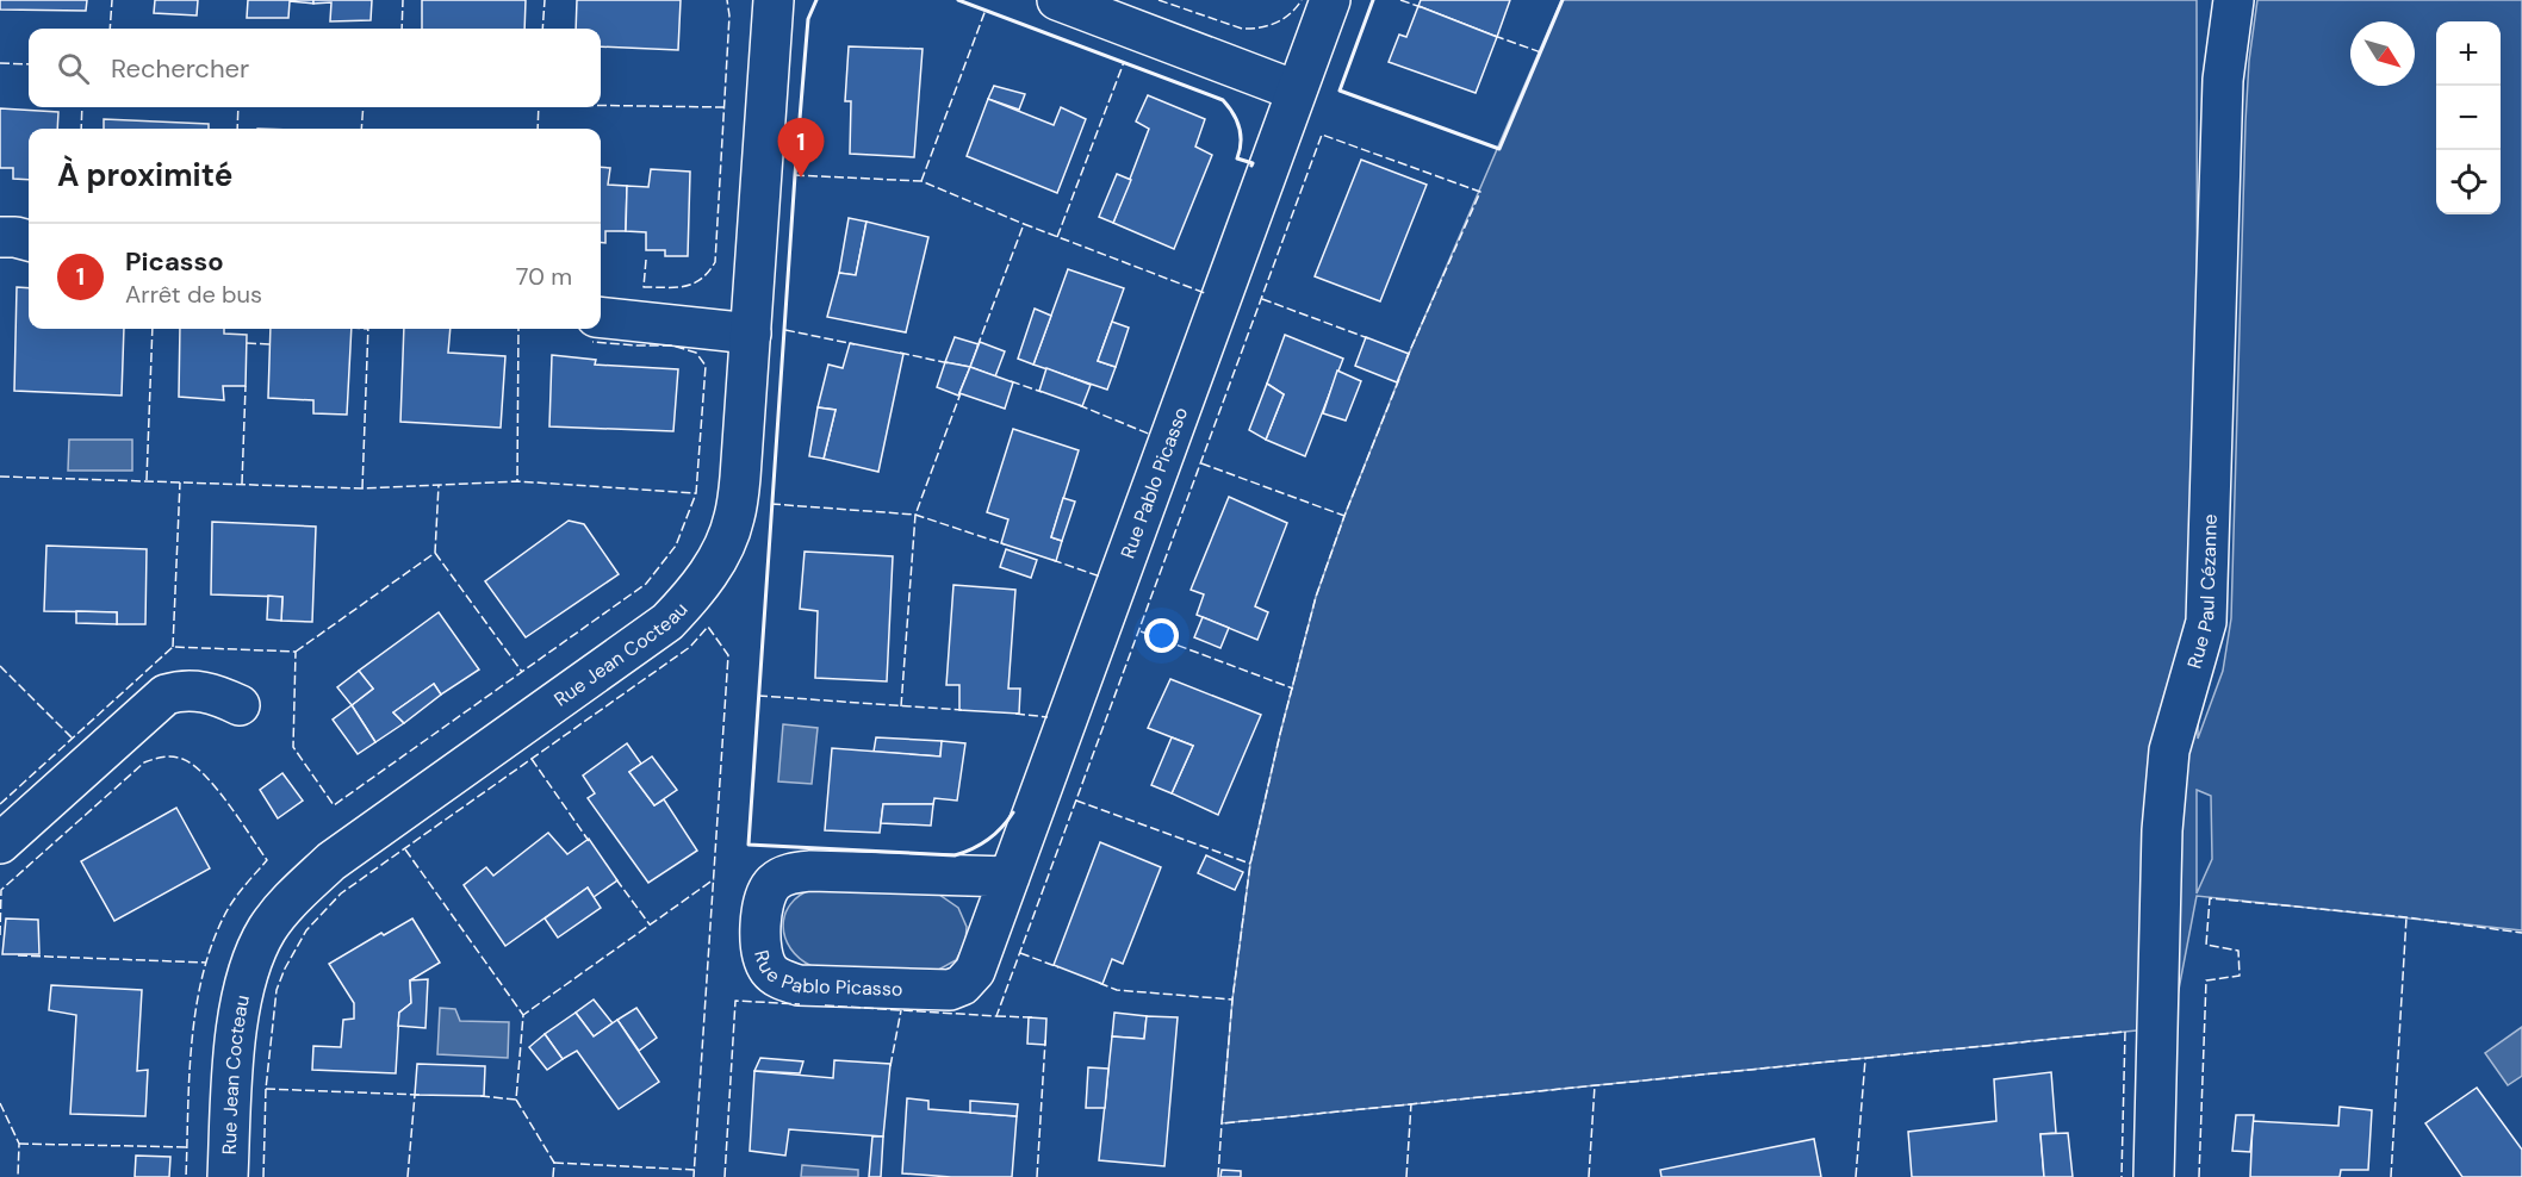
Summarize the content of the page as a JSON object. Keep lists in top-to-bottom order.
{
  "streets": {
    "street": ["Rue Pablo Picasso", "Rue Paul Cézanne", "Rue Jean Cocteau"]
  },
  "north": "bottom right",
  "page": {
    "map_buttons": ["+", "−"],
    "search": "Rechercher",
    "pins": "1",
    "heading": "À proximité",
    "list": [
      {
        "mark": "1",
        "name": "Picasso",
        "note": "Arrêt de bus",
        "value": "70 m"
      }
    ]
  }
}
